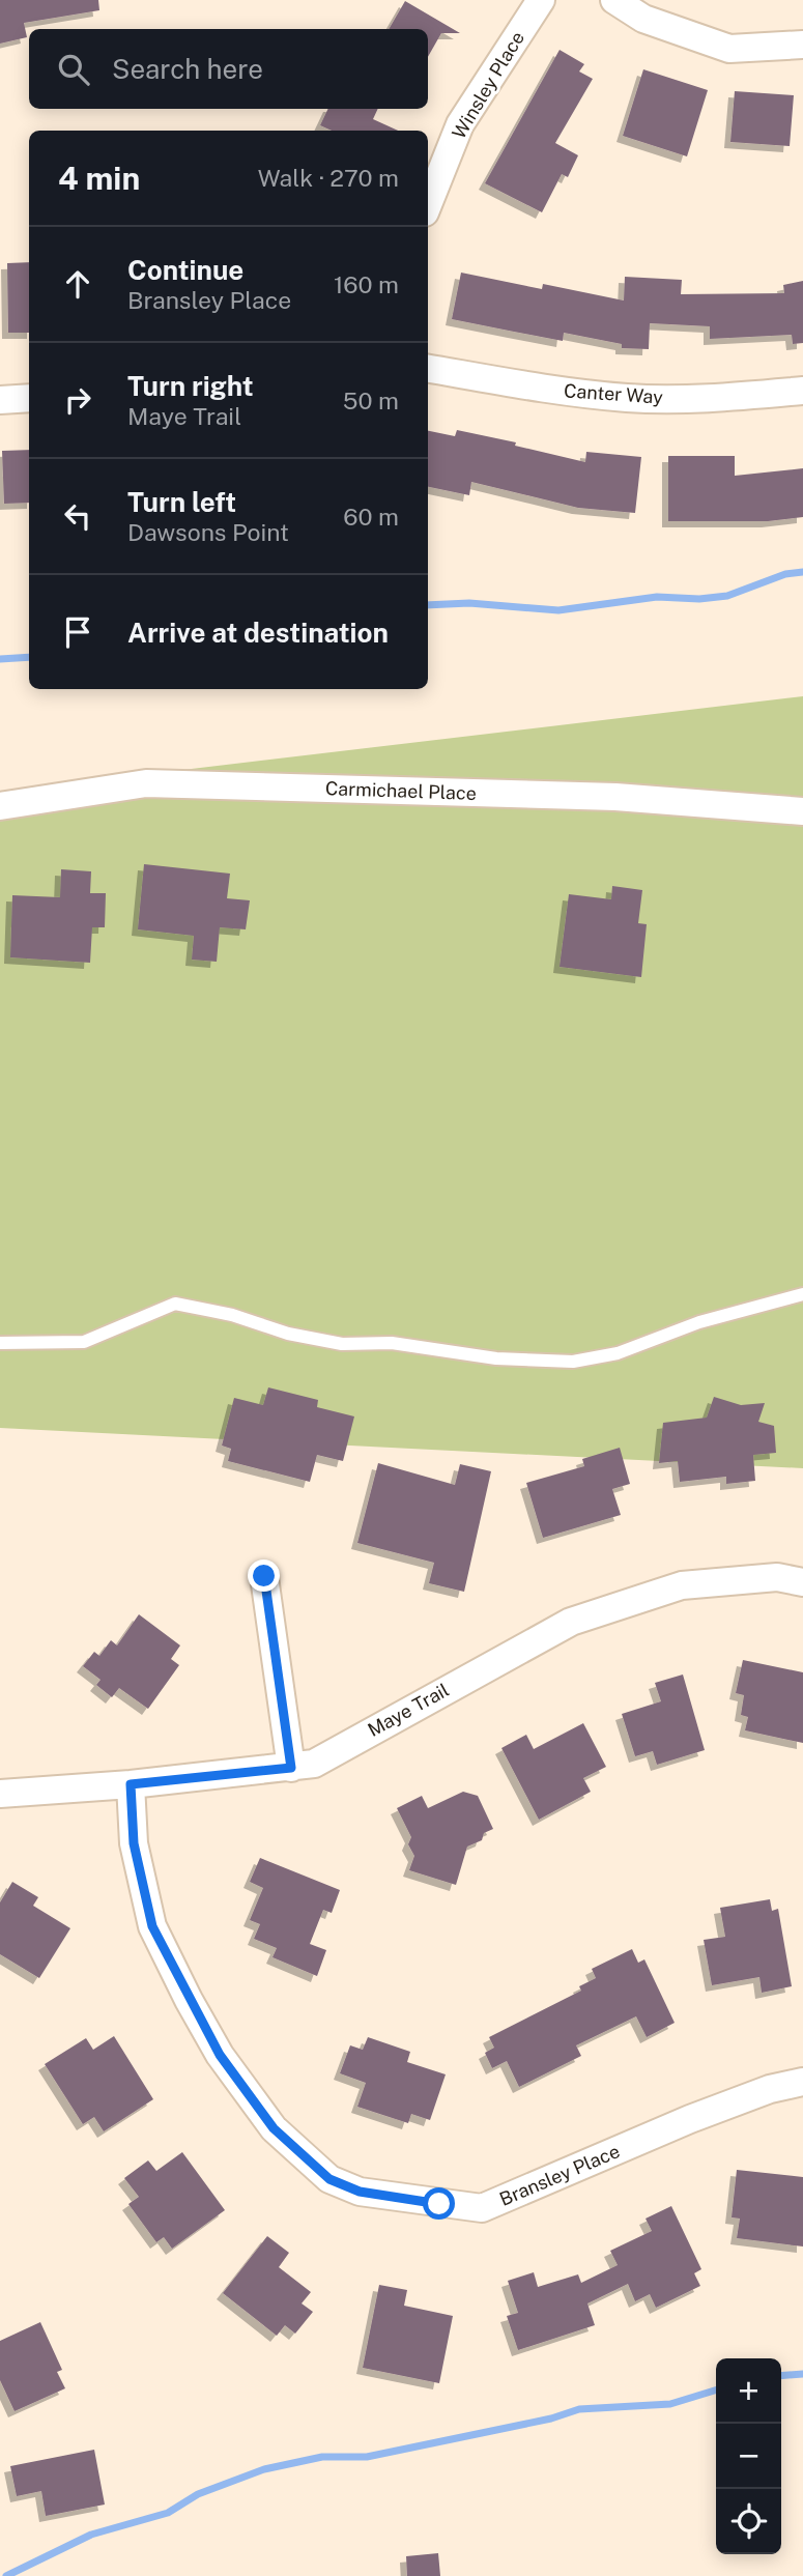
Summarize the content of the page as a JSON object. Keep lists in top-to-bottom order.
{
  "streets": {
    "street": [
      "Winsley Place",
      "Canter Way",
      "Carmichael Place",
      "Maye Trail",
      "Bransley Place"
    ]
  },
  "crossings": [
    ["Maye Trail", "Bransley Place"]
  ],
  "page": {
    "search": "Search here",
    "heading": ["4 min", "Walk · 270 m"],
    "list": [
      ["Continue", "Bransley Place", "160 m"],
      ["Turn right", "Maye Trail", "50 m"],
      ["Turn left", "Dawsons Point", "60 m"],
      "Arrive at destination"
    ],
    "map_buttons": ["+", "−"]
  }
}
